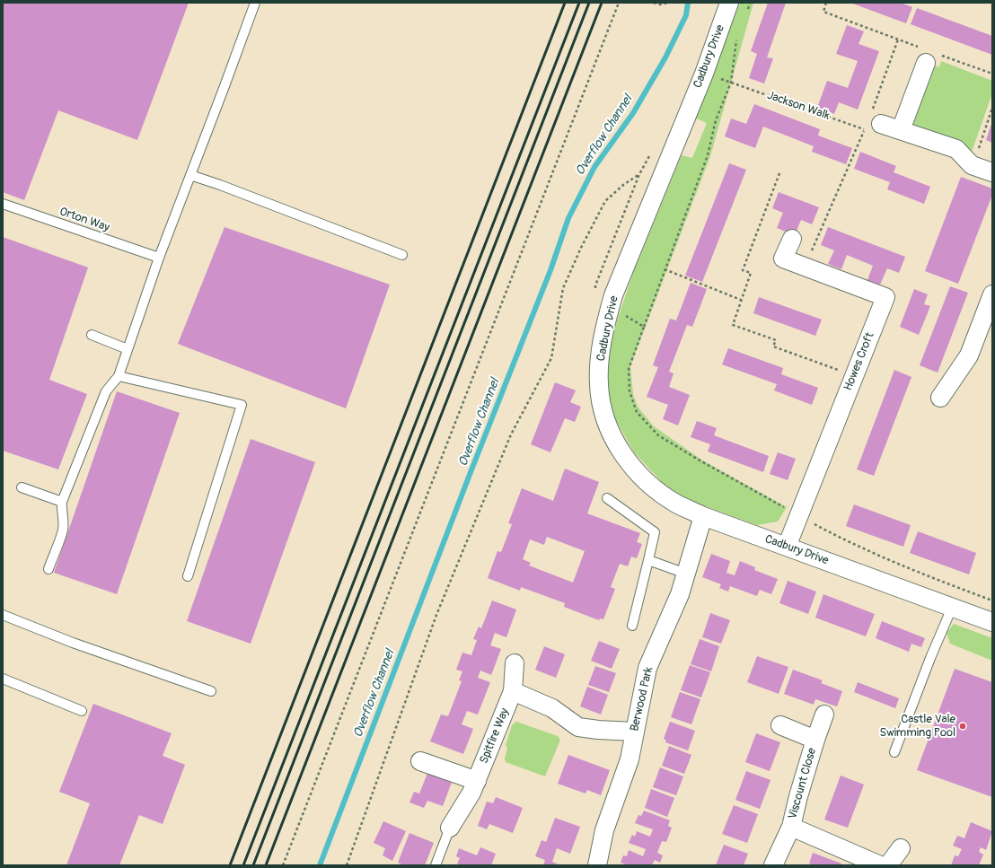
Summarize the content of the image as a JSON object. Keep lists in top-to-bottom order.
{
  "streets": {
    "street": [
      "Cadbury Drive",
      "Howes Croft",
      "Berwood Park",
      "Spitfire Way",
      "Viscount Close"
    ],
    "lane": ["Orton Way"],
    "path": ["Jackson Walk"]
  },
  "crossings": [
    ["Cadbury Drive", "Jackson Walk"],
    ["Cadbury Drive", "Howes Croft"],
    ["Cadbury Drive", "Berwood Park"]
  ],
  "water": ["Overflow Channel"],
  "places": ["Castle Vale Swimming Pool"]
}
